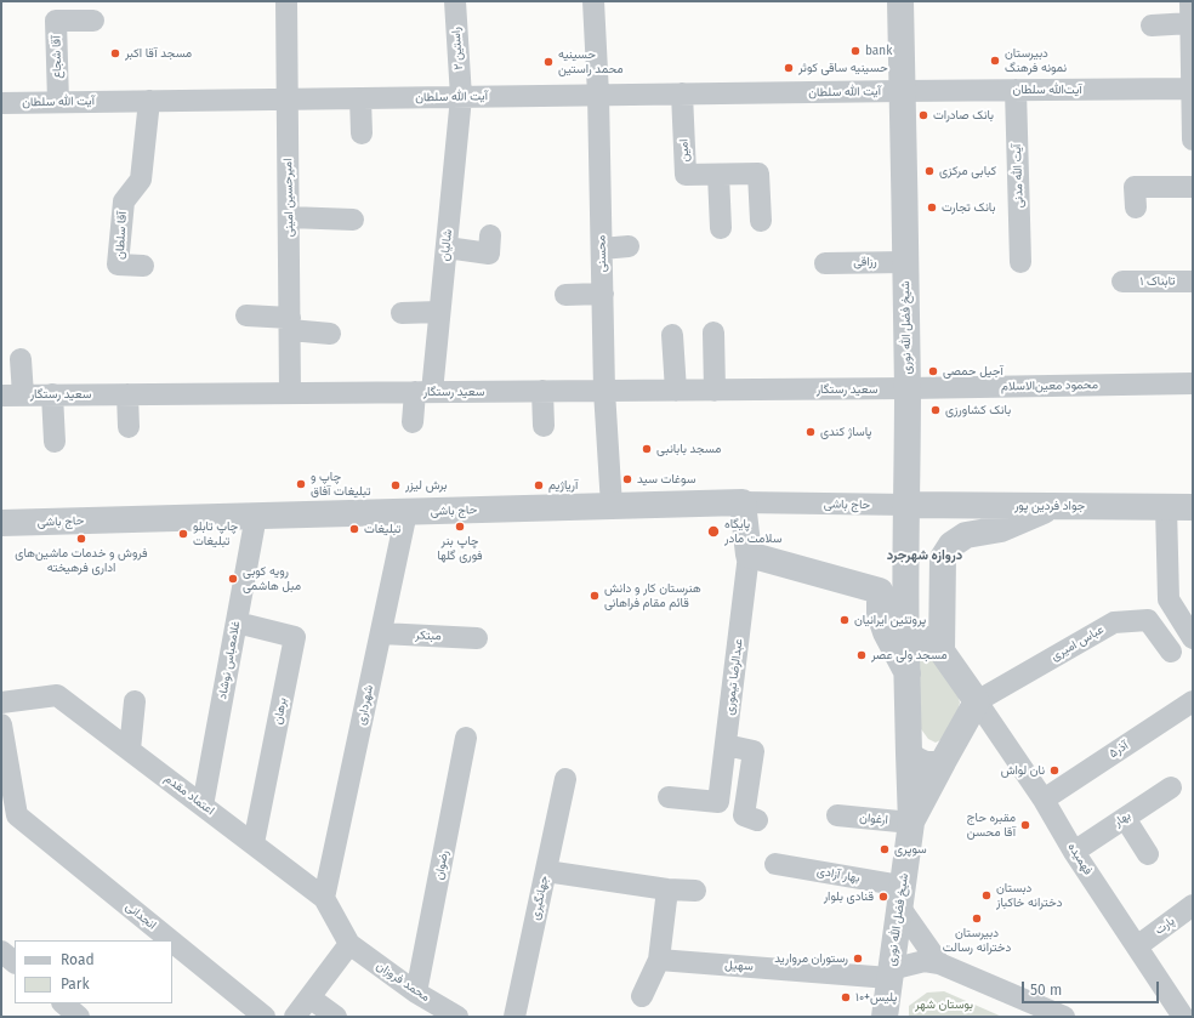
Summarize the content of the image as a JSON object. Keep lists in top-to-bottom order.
{
  "streets": {
    "street": [
      "راستین ۲",
      "آقا شجاع",
      "آیت‌الله سلطان",
      "آیت الله سلطان",
      "امین",
      "آیت الله مدنی",
      "امیرحسین امینی",
      "آقا سلطان",
      "شالیان",
      "محسنی",
      "رزاقی",
      "تابناک ۱",
      "شیخ فضل الله نوری",
      "محمود معین‌الاسلام",
      "سعید رستگار",
      "حاج باشی",
      "جواد فردین پور",
      "مبتکر",
      "عباس امیری",
      "غلامعباس نوشاد",
      "عبدالرضا تیموری",
      "شهرداری",
      "برهان",
      "آذر۵",
      "اعتماد مقدم",
      "ارغوان",
      "بهار",
      "فهمیده",
      "رضوان",
      "بهار آزادی",
      "جهانگیری",
      "انجدانی",
      "پارت",
      "سهیل",
      "محمد فروزان"
    ]
  },
  "crossings": [
    ["راستین ۲", "آیت الله سلطان"],
    ["راستین ۲", "شالیان"],
    ["آقا شجاع", "آیت الله سلطان"],
    ["آیت‌الله سلطان", "آیت الله سلطان"],
    ["آیت‌الله سلطان", "آیت الله مدنی"],
    ["آیت‌الله سلطان", "شیخ فضل الله نوری"],
    ["آیت الله سلطان", "امین"],
    ["آیت الله سلطان", "امیرحسین امینی"],
    ["آیت الله سلطان", "آقا سلطان"],
    ["آیت الله سلطان", "شالیان"],
    ["آیت الله سلطان", "محسنی"],
    ["آیت الله سلطان", "شیخ فضل الله نوری"],
    ["امیرحسین امینی", "سعید رستگار"],
    ["شالیان", "سعید رستگار"],
    ["محسنی", "سعید رستگار"],
    ["محسنی", "حاج باشی"],
    ["رزاقی", "شیخ فضل الله نوری"],
    ["شیخ فضل الله نوری", "محمود معین‌الاسلام"],
    ["شیخ فضل الله نوری", "سعید رستگار"],
    ["شیخ فضل الله نوری", "حاج باشی"],
    ["شیخ فضل الله نوری", "جواد فردین پور"],
    ["شیخ فضل الله نوری", "عباس امیری"],
    ["شیخ فضل الله نوری", "ارغوان"],
    ["شیخ فضل الله نوری", "فهمیده"],
    ["شیخ فضل الله نوری", "بهار آزادی"],
    ["شیخ فضل الله نوری", "سهیل"],
    ["محمود معین‌الاسلام", "سعید رستگار"],
    ["حاج باشی", "جواد فردین پور"],
    ["حاج باشی", "غلامعباس نوشاد"],
    ["حاج باشی", "عبدالرضا تیموری"],
    ["حاج باشی", "شهرداری"],
    ["مبتکر", "شهرداری"],
    ["عباس امیری", "فهمیده"],
    ["غلامعباس نوشاد", "برهان"],
    ["غلامعباس نوشاد", "اعتماد مقدم"],
    ["شهرداری", "اعتماد مقدم"],
    ["برهان", "اعتماد مقدم"],
    ["آذر۵", "فهمیده"],
    ["اعتماد مقدم", "محمد فروزان"],
    ["بهار", "فهمیده"],
    ["فهمیده", "پارت"],
    ["رضوان", "محمد فروزان"]
  ],
  "districts": ["دروازه شهرجرد"],
  "parks": ["بوستان شهر"],
  "places": [
    "bank",
    "مسجد آقا اکبر",
    "دبیرستان نمونه فرهنگ",
    "حسینیه محمد راستین",
    "حسینیه ساقی کوثر",
    "بانک صادرات",
    "کبابی مرکزی",
    "بانک تجارت",
    "آجیل حمصی",
    "بانک کشاورزی",
    "پاساژ کندی",
    "مسجد بابانبی",
    "سوغات سید",
    "چاپ و تبلیغات آفاق",
    "برش لیزر",
    "آریاژیم",
    "چاپ بنر فوری گلها",
    "تبلیغات",
    "پایگاه سلامت مادر",
    "چاپ تابلو تبلیغات",
    "فروش و خدمات ماشین‌های اداری فرهیخته",
    "رویه کوبی مبل هاشمی",
    "هنرستان کار و دانش قائم مقام فراهانی",
    "پروتئین ایرانیان",
    "مسجد ولی عصر",
    "نان لواش",
    "مقبره حاج آقا محسن",
    "سوپری",
    "دبستان دخترانه خاکباز",
    "قنادی بلوار",
    "دبیرستان دخترانه رسالت",
    "رستوران مروارید",
    "پلیس+۱۰"
  ],
  "legend": ["Road", "Park"],
  "scale_bar": "50 m"
}
